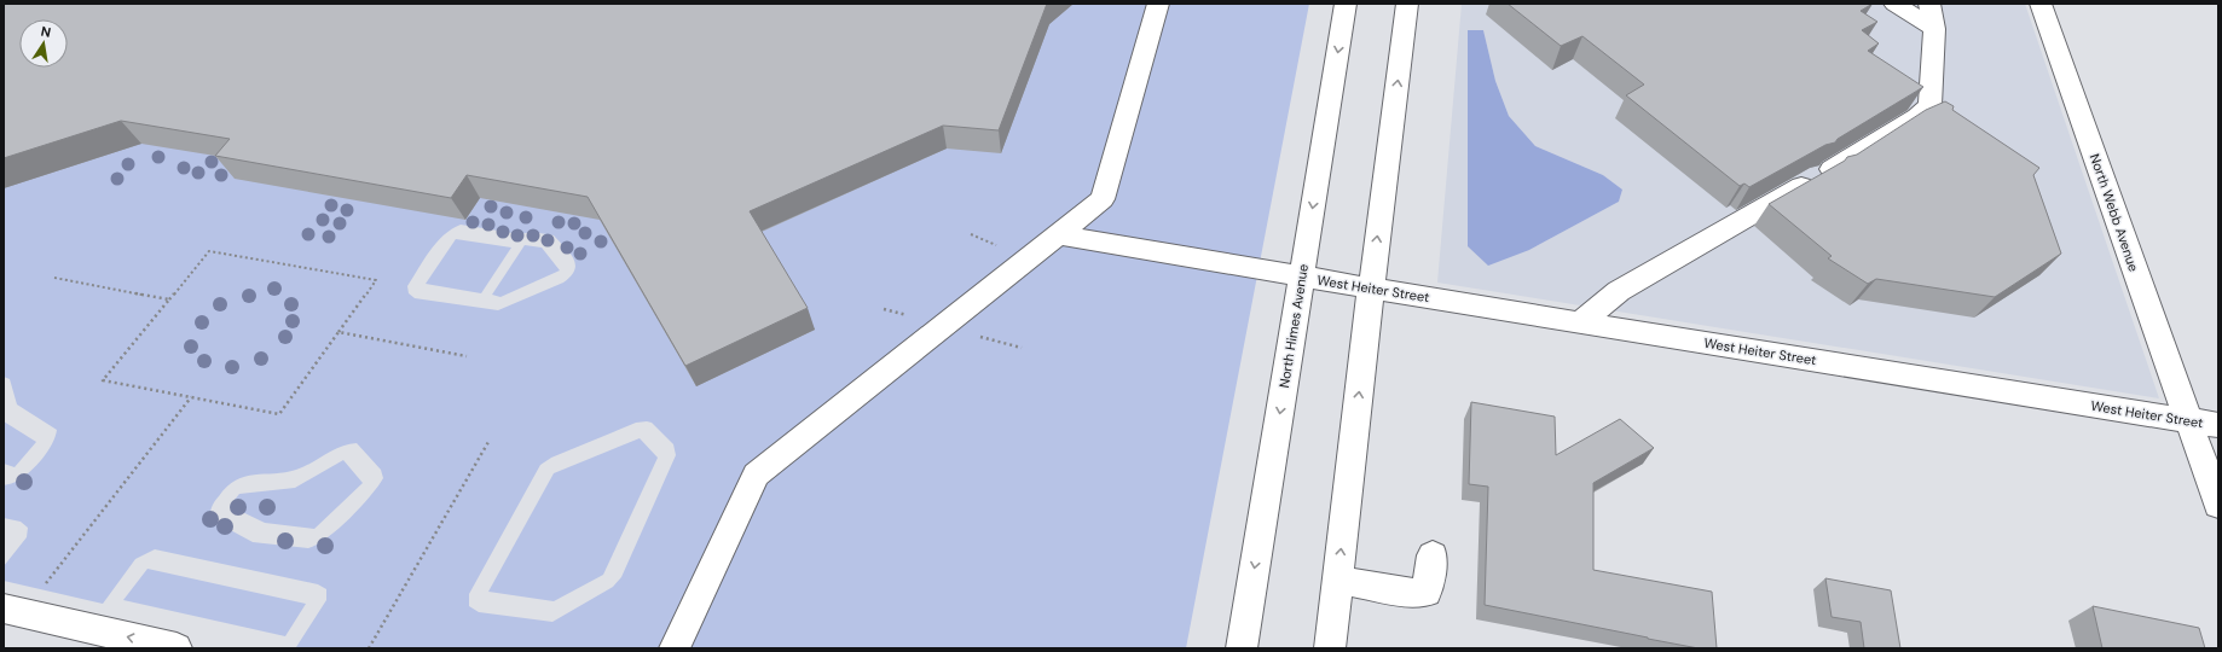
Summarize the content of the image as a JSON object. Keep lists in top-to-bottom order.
{
  "streets": {
    "street": ["North Webb Avenue", "West Heiter Street", "North Himes Avenue"]
  },
  "crossings": [
    ["North Webb Avenue", "West Heiter Street"],
    ["West Heiter Street", "North Himes Avenue"]
  ],
  "north": "top"
}
